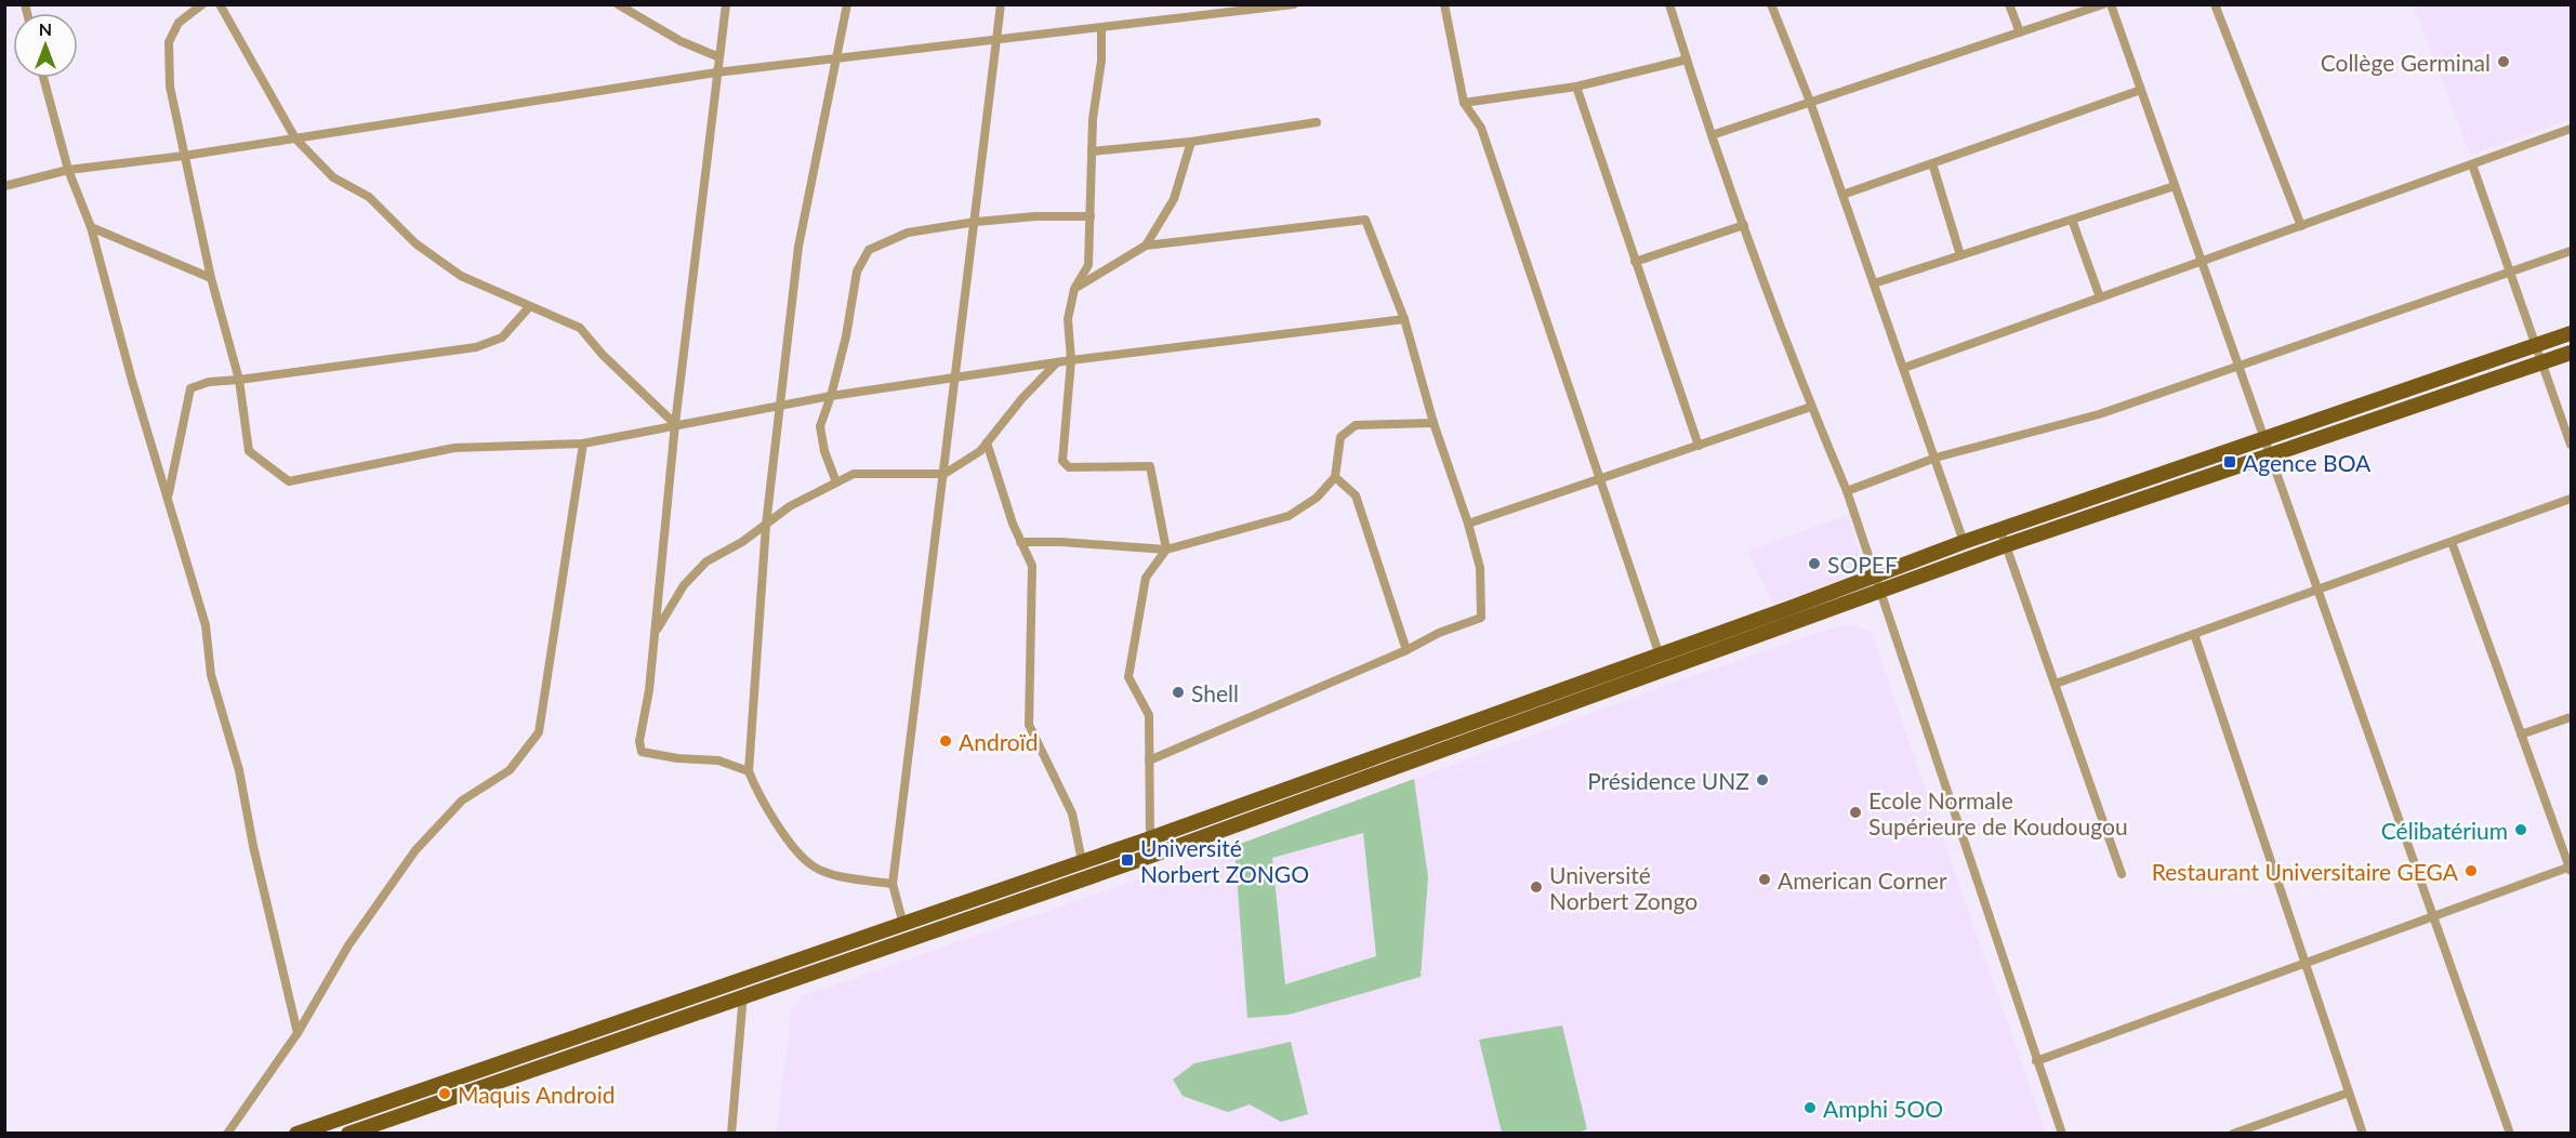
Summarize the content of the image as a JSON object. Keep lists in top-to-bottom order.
{
  "places": {
    "other": [
      "Collège Germinal",
      "SOPEF",
      "Shell",
      "Androïd",
      "Présidence UNZ",
      "Ecole Normale Supérieure de Koudougou",
      "Célibatérium",
      "Restaurant Universitaire GEGA",
      "American Corner",
      "Université Norbert Zongo",
      "Maquis Android",
      "Amphi 5OO"
    ],
    "transit": ["Agence BOA", "Université Norbert ZONGO"]
  },
  "north": "top"
}
